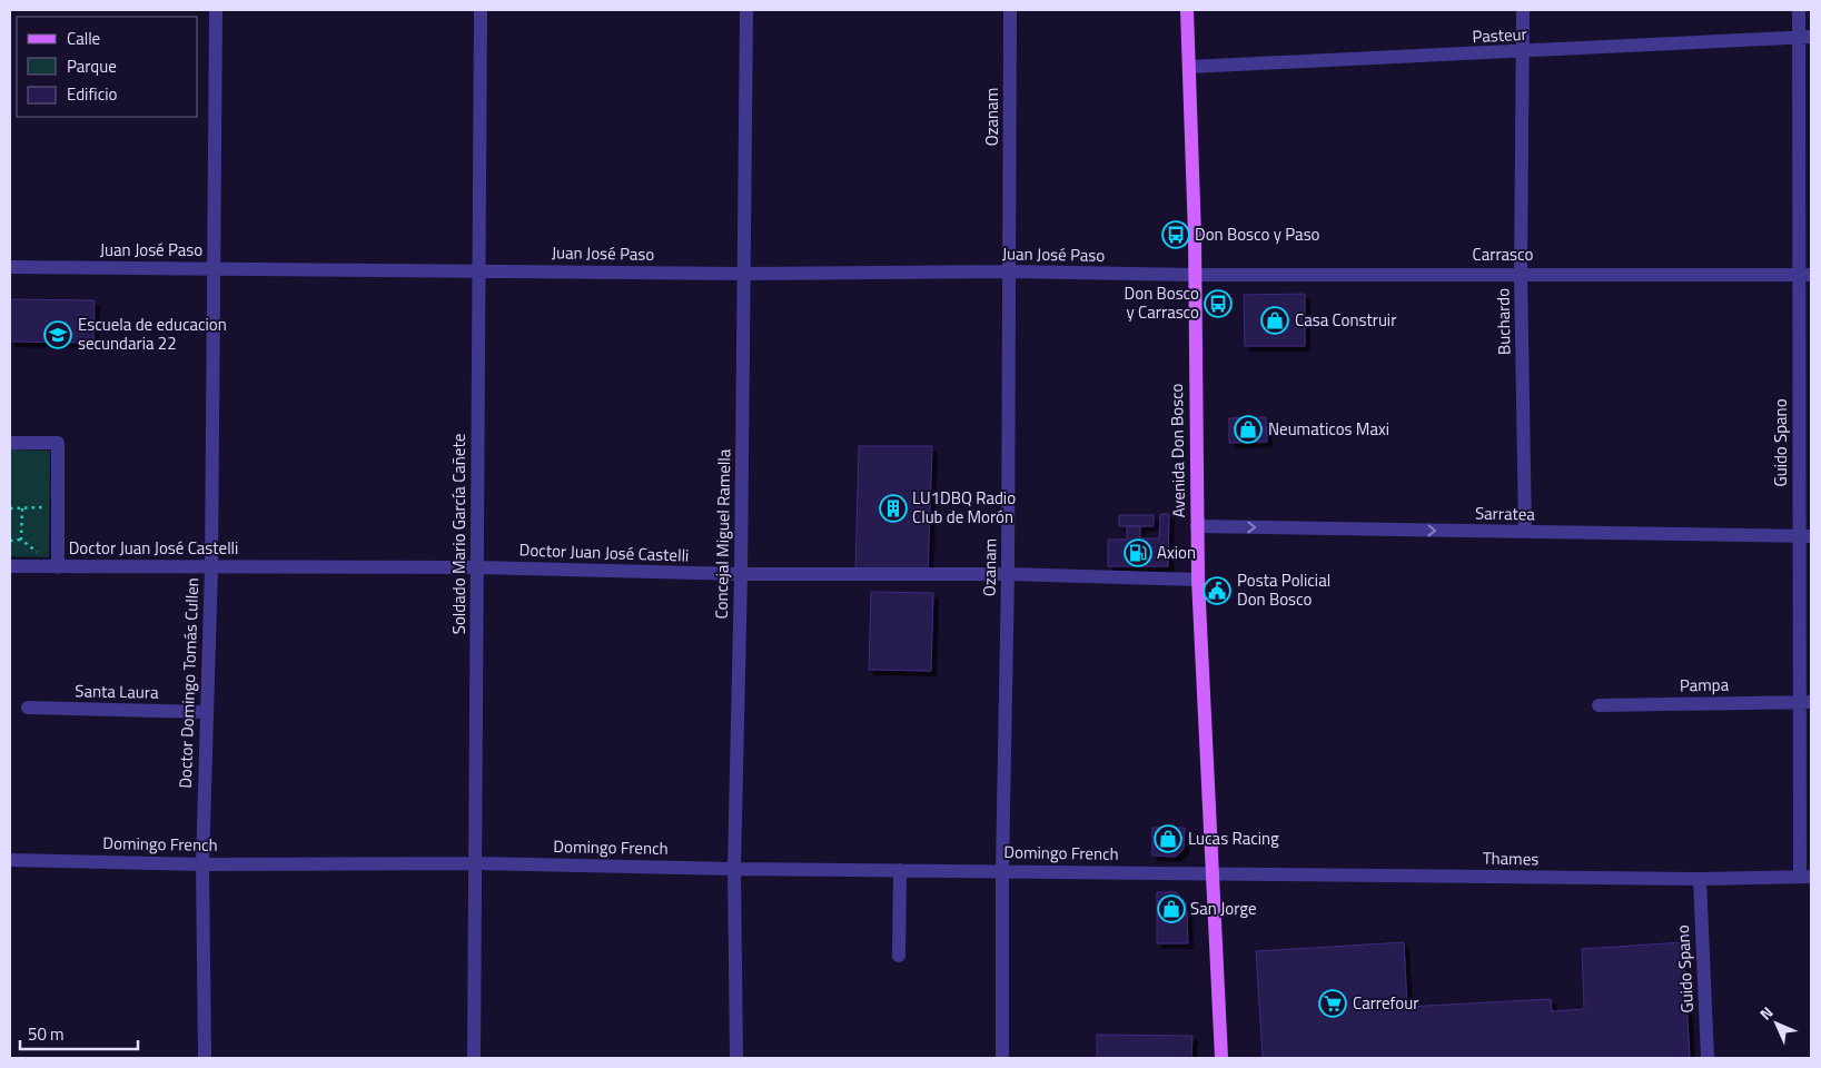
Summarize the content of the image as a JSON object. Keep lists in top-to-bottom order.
{
  "streets": {
    "main road": ["Avenida Don Bosco"],
    "street": [
      "Pasteur",
      "Ozanam",
      "Juan José Paso",
      "Carrasco",
      "Buchardo",
      "Guido Spano",
      "Sarratea",
      "Soldado Mario García Cañete",
      "Concejal Miguel Ramella",
      "Doctor Juan José Castelli",
      "Doctor Domingo Tomás Cullen",
      "Pampa",
      "Santa Laura",
      "Domingo French",
      "Thames"
    ]
  },
  "crossings": [
    ["Pasteur", "Buchardo"],
    ["Pasteur", "Guido Spano"],
    ["Pasteur", "Avenida Don Bosco"],
    ["Ozanam", "Juan José Paso"],
    ["Ozanam", "Doctor Juan José Castelli"],
    ["Ozanam", "Domingo French"],
    ["Juan José Paso", "Carrasco"],
    ["Juan José Paso", "Avenida Don Bosco"],
    ["Juan José Paso", "Soldado Mario García Cañete"],
    ["Juan José Paso", "Concejal Miguel Ramella"],
    ["Juan José Paso", "Doctor Domingo Tomás Cullen"],
    ["Carrasco", "Buchardo"],
    ["Carrasco", "Guido Spano"],
    ["Carrasco", "Avenida Don Bosco"],
    ["Buchardo", "Sarratea"],
    ["Guido Spano", "Sarratea"],
    ["Guido Spano", "Pampa"],
    ["Guido Spano", "Thames"],
    ["Avenida Don Bosco", "Sarratea"],
    ["Avenida Don Bosco", "Doctor Juan José Castelli"],
    ["Avenida Don Bosco", "Domingo French"],
    ["Avenida Don Bosco", "Thames"],
    ["Soldado Mario García Cañete", "Doctor Juan José Castelli"],
    ["Soldado Mario García Cañete", "Domingo French"],
    ["Concejal Miguel Ramella", "Doctor Juan José Castelli"],
    ["Concejal Miguel Ramella", "Domingo French"],
    ["Doctor Juan José Castelli", "Doctor Domingo Tomás Cullen"],
    ["Doctor Domingo Tomás Cullen", "Santa Laura"],
    ["Doctor Domingo Tomás Cullen", "Domingo French"],
    ["Domingo French", "Thames"]
  ],
  "one_way": ["Sarratea"],
  "places": {
    "bus stop": ["Don Bosco y Paso", "Don Bosco y Carrasco"],
    "shop": [
      "Casa Construir",
      "Neumaticos Maxi",
      "Lucas Racing",
      "San Jorge"
    ],
    "school or university": ["Escuela de educacion secundaria 22"],
    "building": ["LU1DBQ Radio Club de Morón"],
    "fuel station": ["Axion"],
    "public building": ["Posta Policial Don Bosco"],
    "supermarket": ["Carrefour"]
  },
  "legend": ["Calle", "Parque", "Edificio"],
  "scale_bar": "50 m",
  "north": "top left"
}
